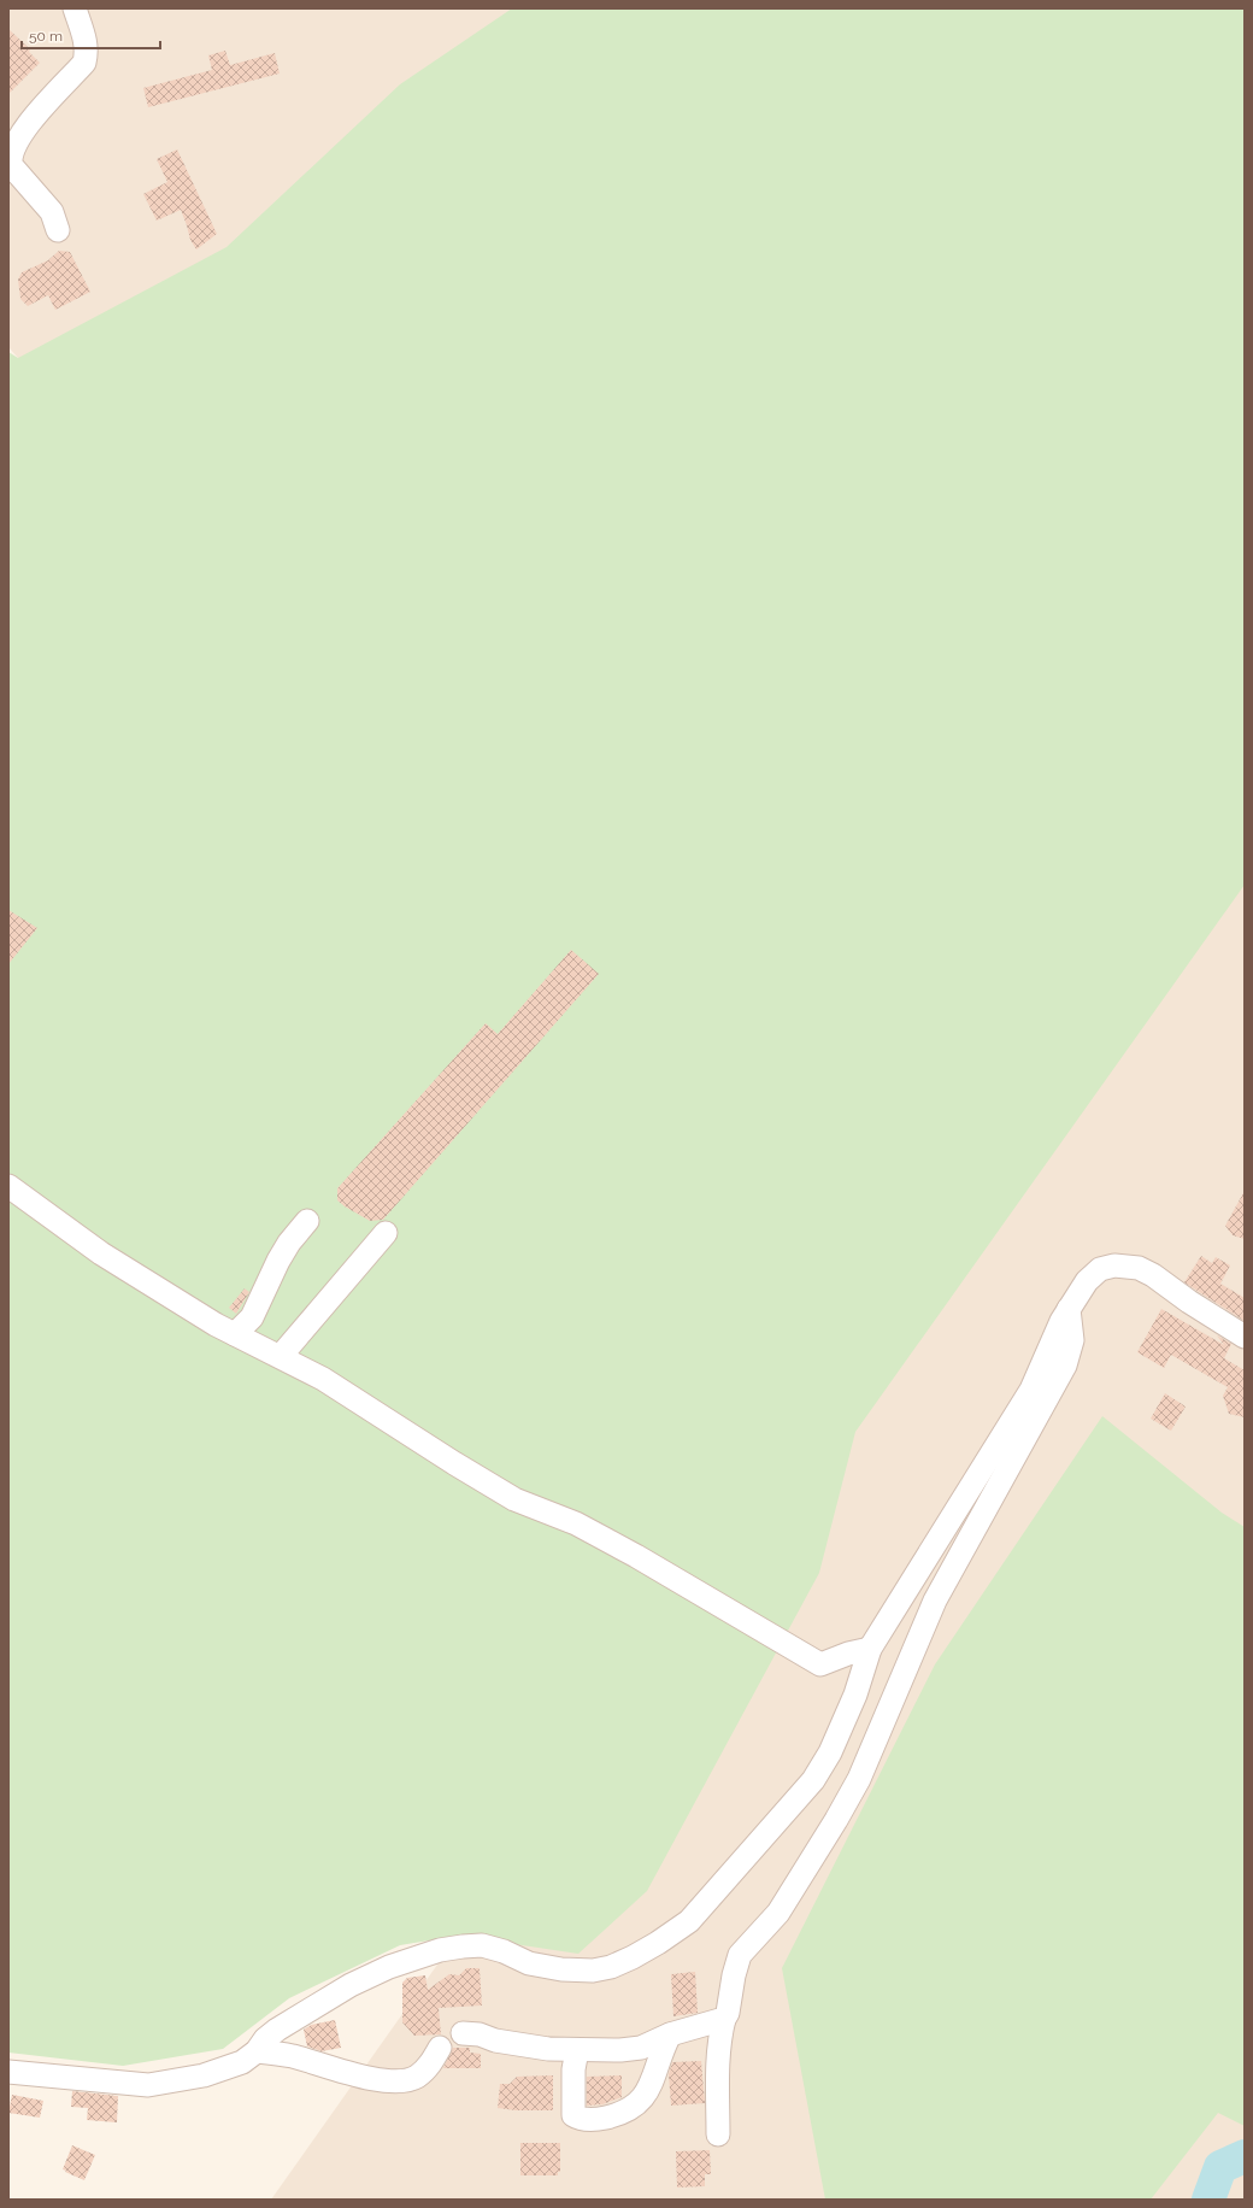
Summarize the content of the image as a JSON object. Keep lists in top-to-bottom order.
{
  "scale_bar": "50 m"
}
